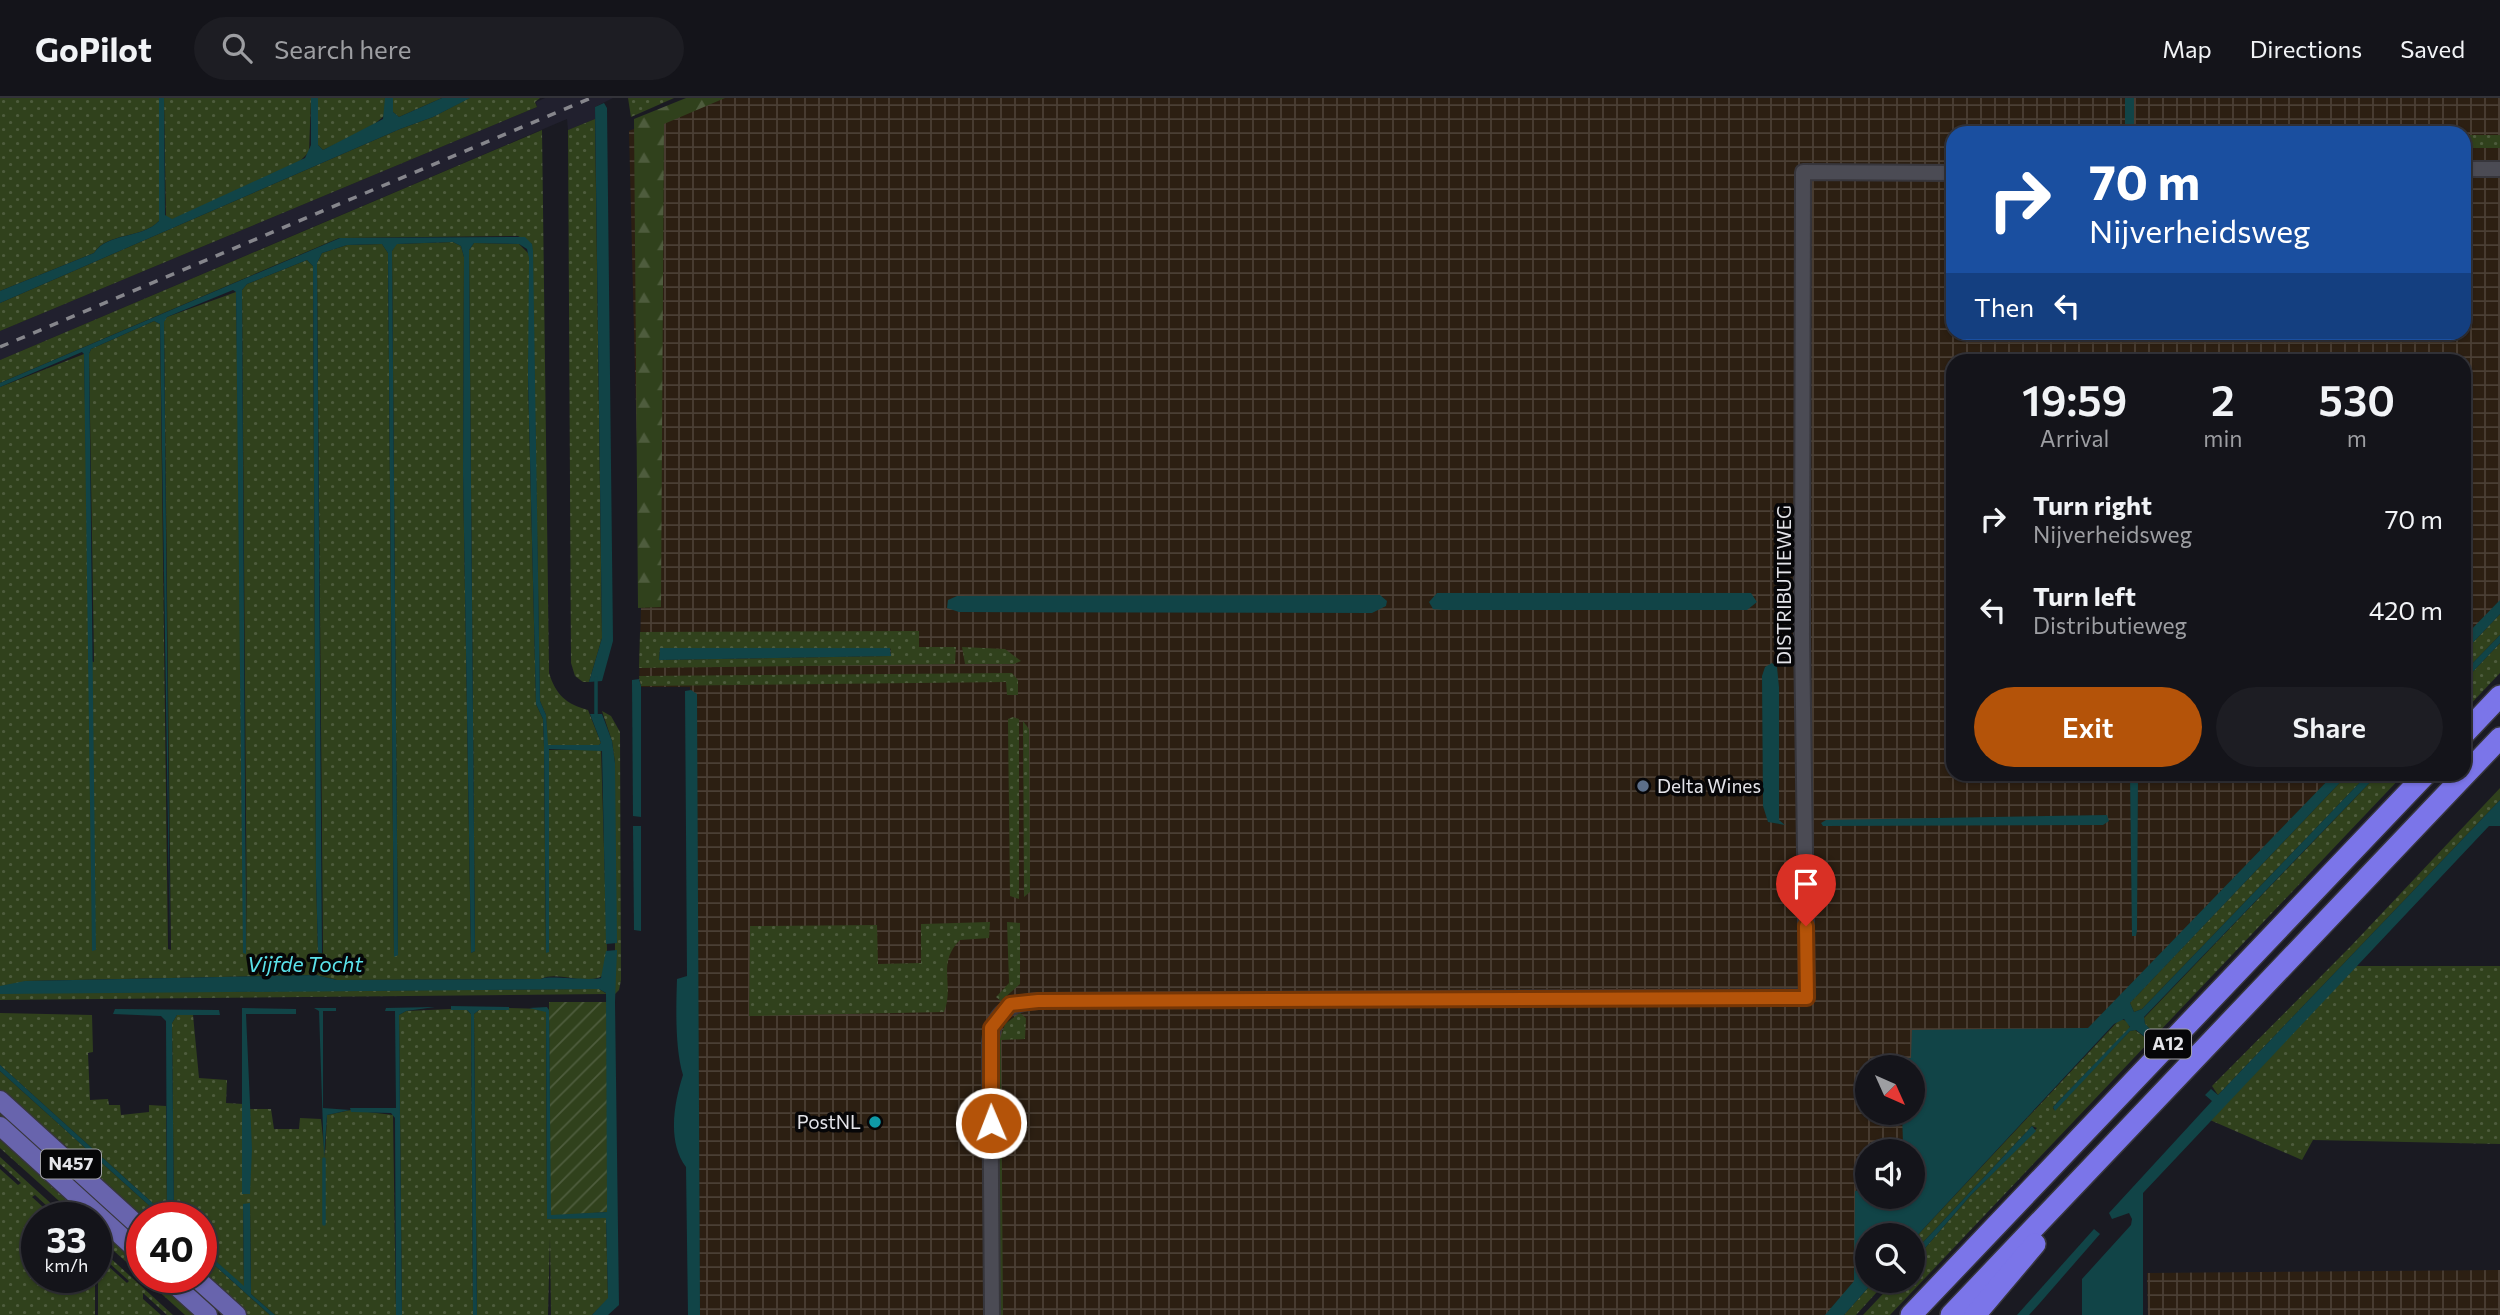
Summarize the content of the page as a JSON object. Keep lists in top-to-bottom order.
{
  "streets": {
    "highway": ["A12"],
    "main road": ["N457"],
    "street": ["DISTRIBUTIEWEG"]
  },
  "water": ["Vijfde Tocht"],
  "places": ["Delta Wines", "PostNL"],
  "north": "bottom right",
  "page": {
    "header": "GoPilot",
    "search": "Search here",
    "nav": ["Map", "Directions", "Saved"],
    "turn": ["70 m", "Nijverheidsweg"],
    "then": "Then",
    "eta": [
      "19:59",
      "Arrival",
      "2",
      "min",
      "530",
      "m"
    ],
    "list": [
      {
        "name": "Turn right",
        "note": "Nijverheidsweg",
        "value": "70 m"
      },
      {
        "name": "Turn left",
        "note": "Distributieweg",
        "value": "420 m"
      }
    ],
    "buttons": ["Exit", "Share"],
    "speed": "33 km/h",
    "limit": "40"
  }
}
